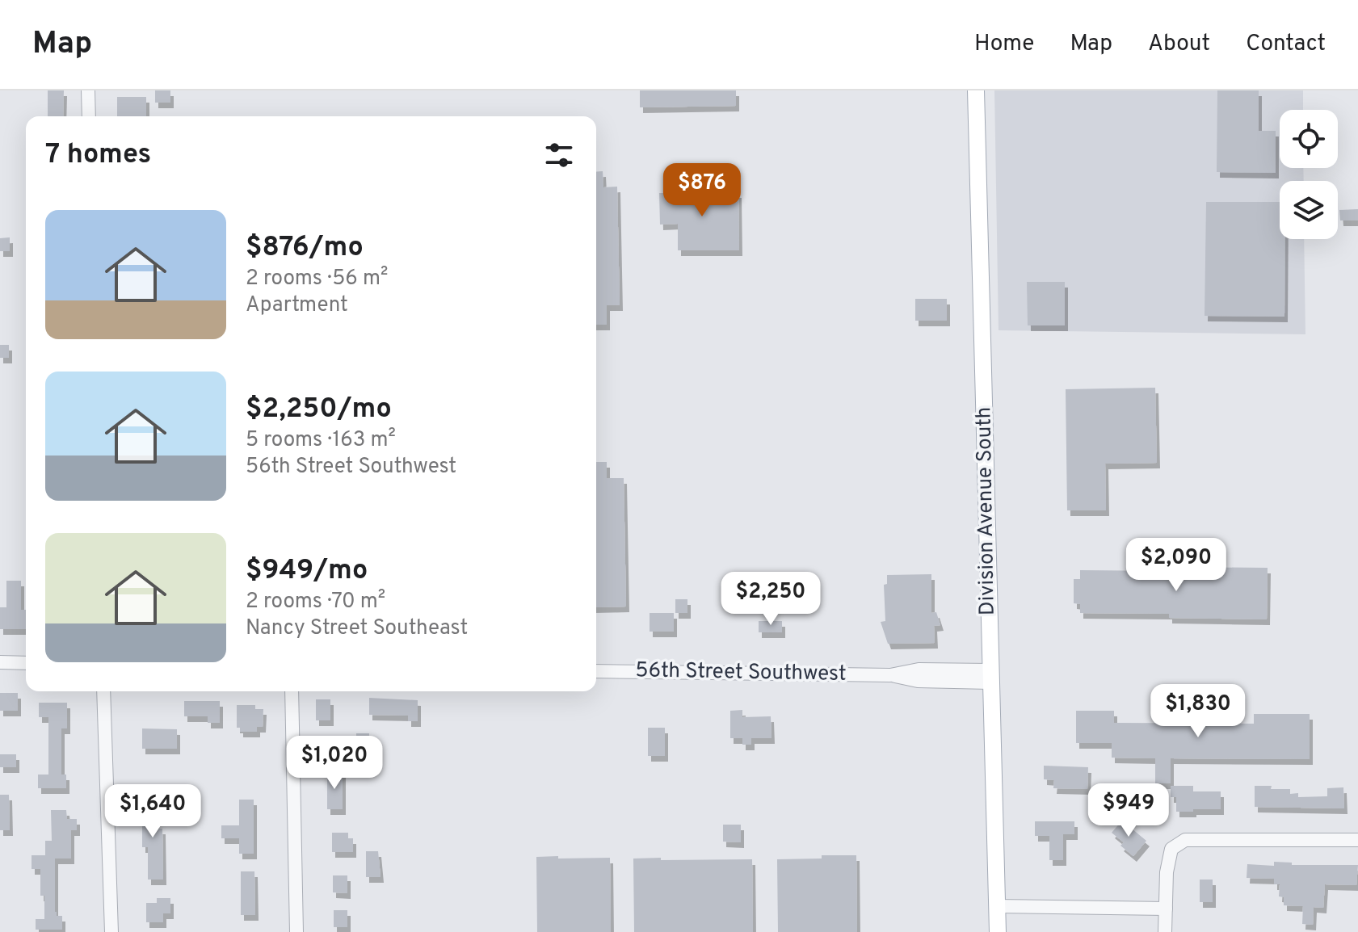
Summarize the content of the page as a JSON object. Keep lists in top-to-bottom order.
{
  "streets": {
    "main road": ["Division Avenue South"],
    "street": ["56th Street Southwest"]
  },
  "crossings": [
    ["Division Avenue South", "56th Street Southwest"]
  ],
  "page": {
    "header": "Map",
    "nav": [
      "Home",
      "Map",
      "About",
      "Contact"
    ],
    "heading": "7 homes",
    "price": [
      "$876",
      "$2,090",
      "$2,250",
      "$1,830",
      "$1,020",
      "$949",
      "$1,640"
    ],
    "list": [
      {
        "name": "$876/mo",
        "note": "2 rooms · 56 m² · Apartment"
      },
      {
        "name": "$2,250/mo",
        "note": "5 rooms · 163 m² · 56th Street Southwest"
      },
      {
        "name": "$949/mo",
        "note": "2 rooms · 70 m² · Nancy Street Southeast"
      }
    ]
  }
}
